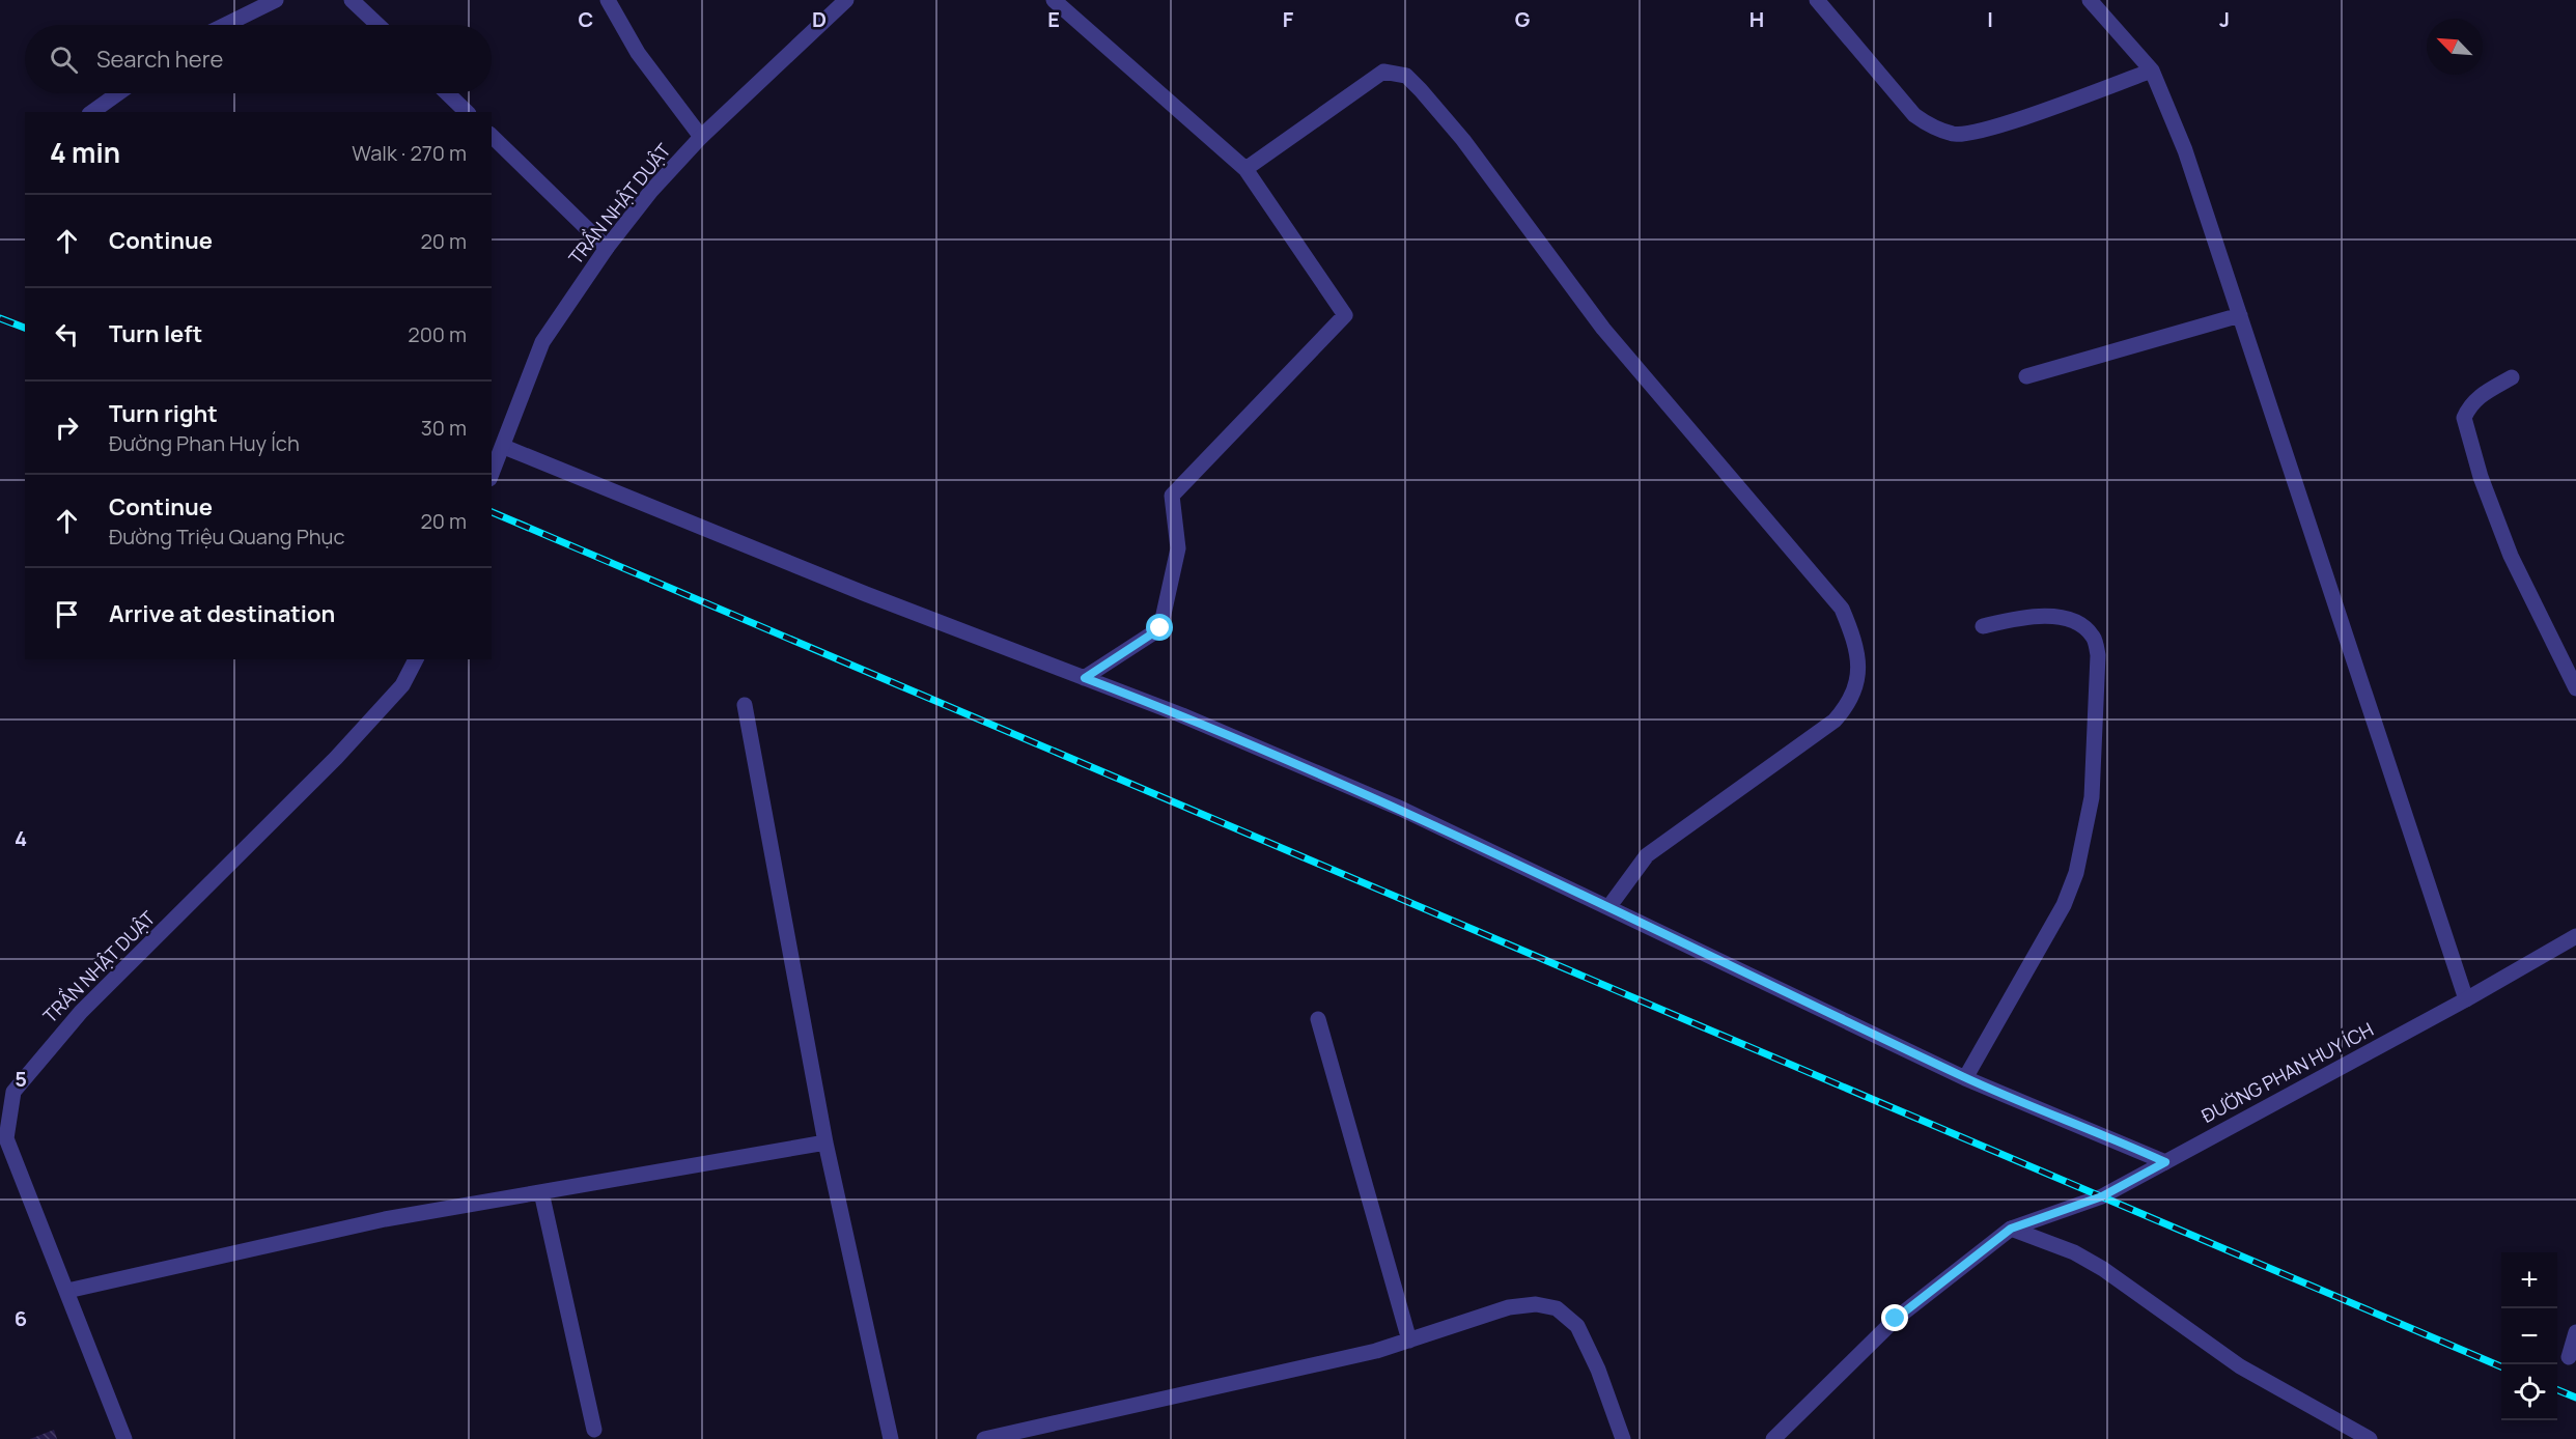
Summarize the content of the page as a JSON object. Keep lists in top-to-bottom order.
{
  "streets": {
    "street": ["TRẦN NHẬT DUẬT", "ĐƯỜNG PHAN HUY ÍCH"]
  },
  "north": "top left",
  "page": {
    "search": "Search here",
    "heading": ["4 min", "Walk · 270 m"],
    "list": [
      ["Continue", "20 m"],
      ["Turn left", "200 m"],
      ["Turn right", "Đường Phan Huy Ích", "30 m"],
      ["Continue", "Đường Triệu Quang Phục", "20 m"],
      "Arrive at destination"
    ],
    "map_buttons": ["+", "−"]
  },
  "grid": {
    "columns": [
      "C",
      "D",
      "E",
      "F",
      "G",
      "H",
      "I",
      "J"
    ],
    "rows": ["4", "5", "6"]
  }
}
